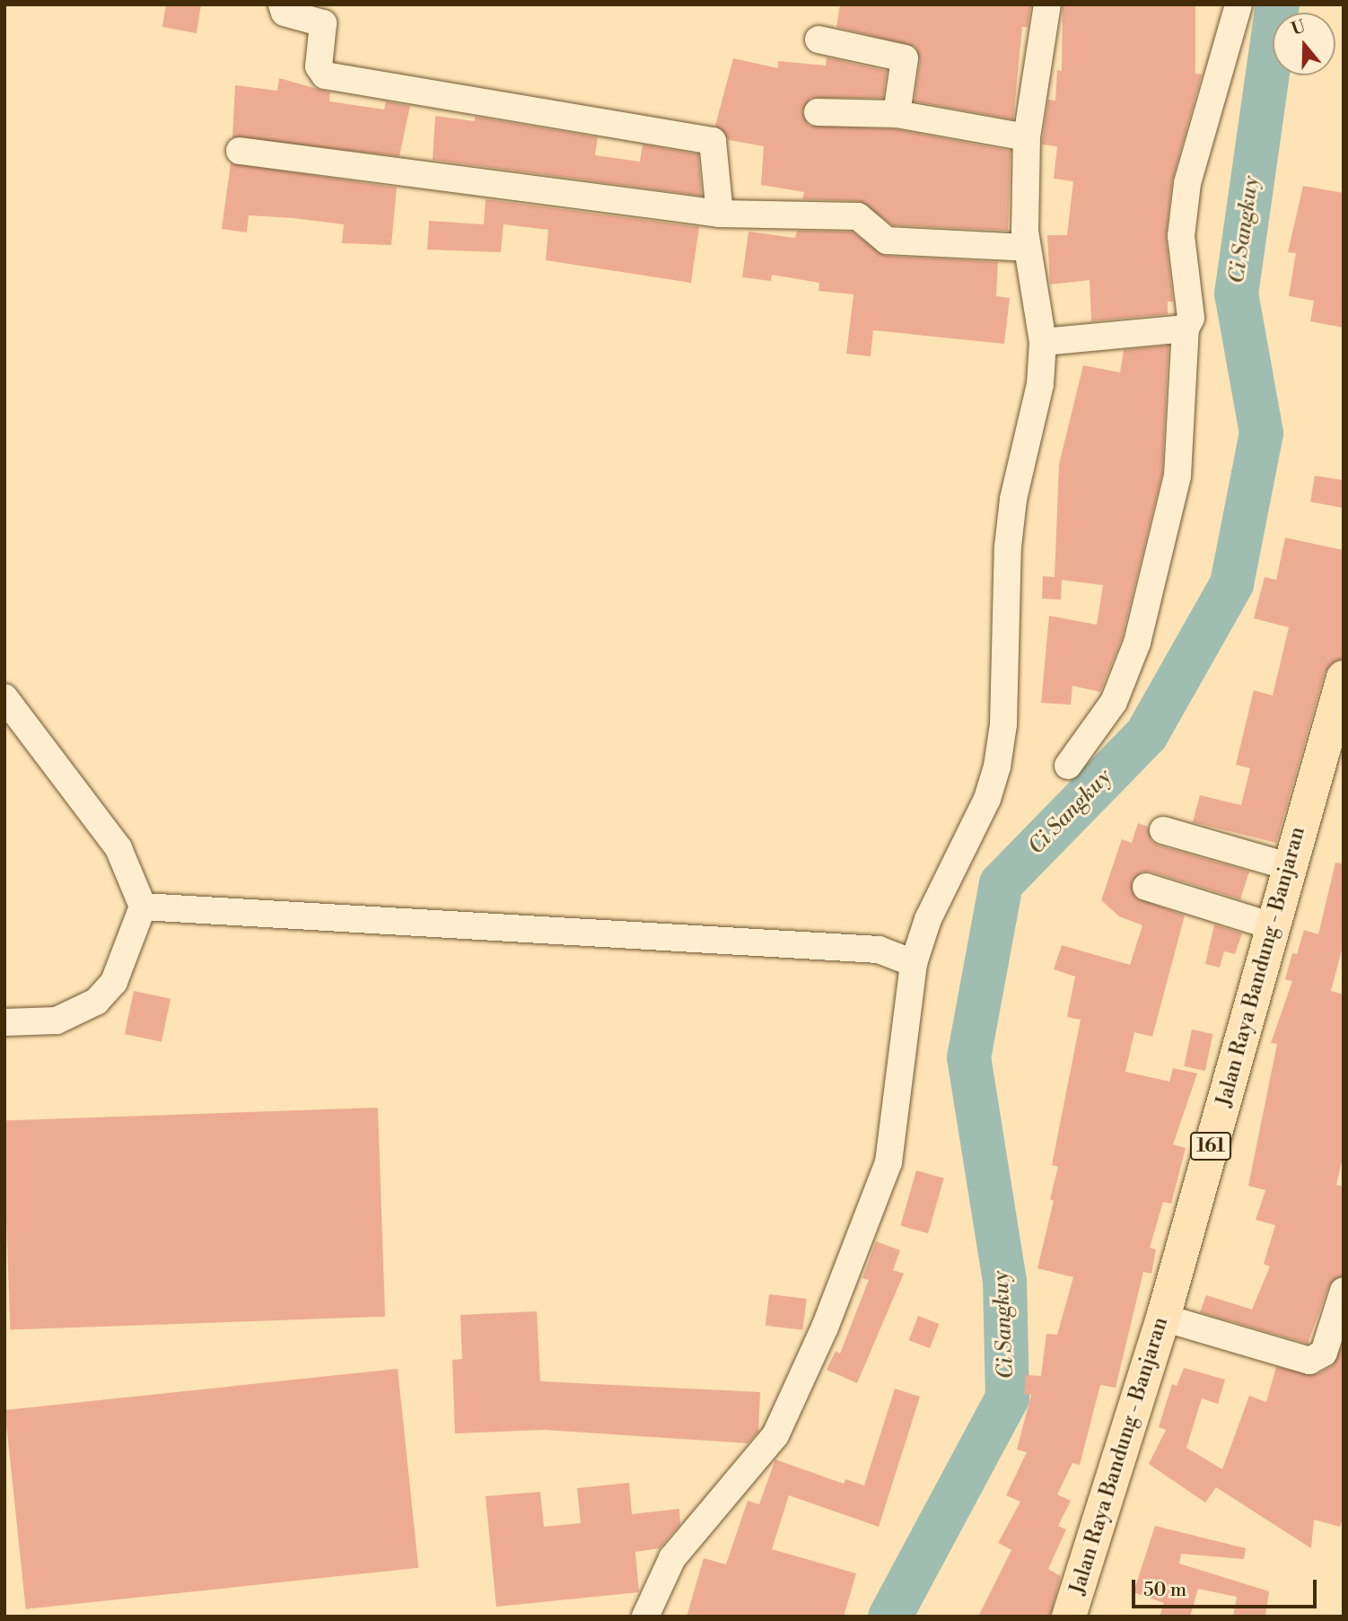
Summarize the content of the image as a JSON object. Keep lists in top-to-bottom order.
{
  "streets": {
    "main road": ["Jalan Raya Bandung - Banjaran", "161"]
  },
  "water": ["Ci Sangkuy"],
  "scale_bar": "50 m",
  "north": "top"
}
